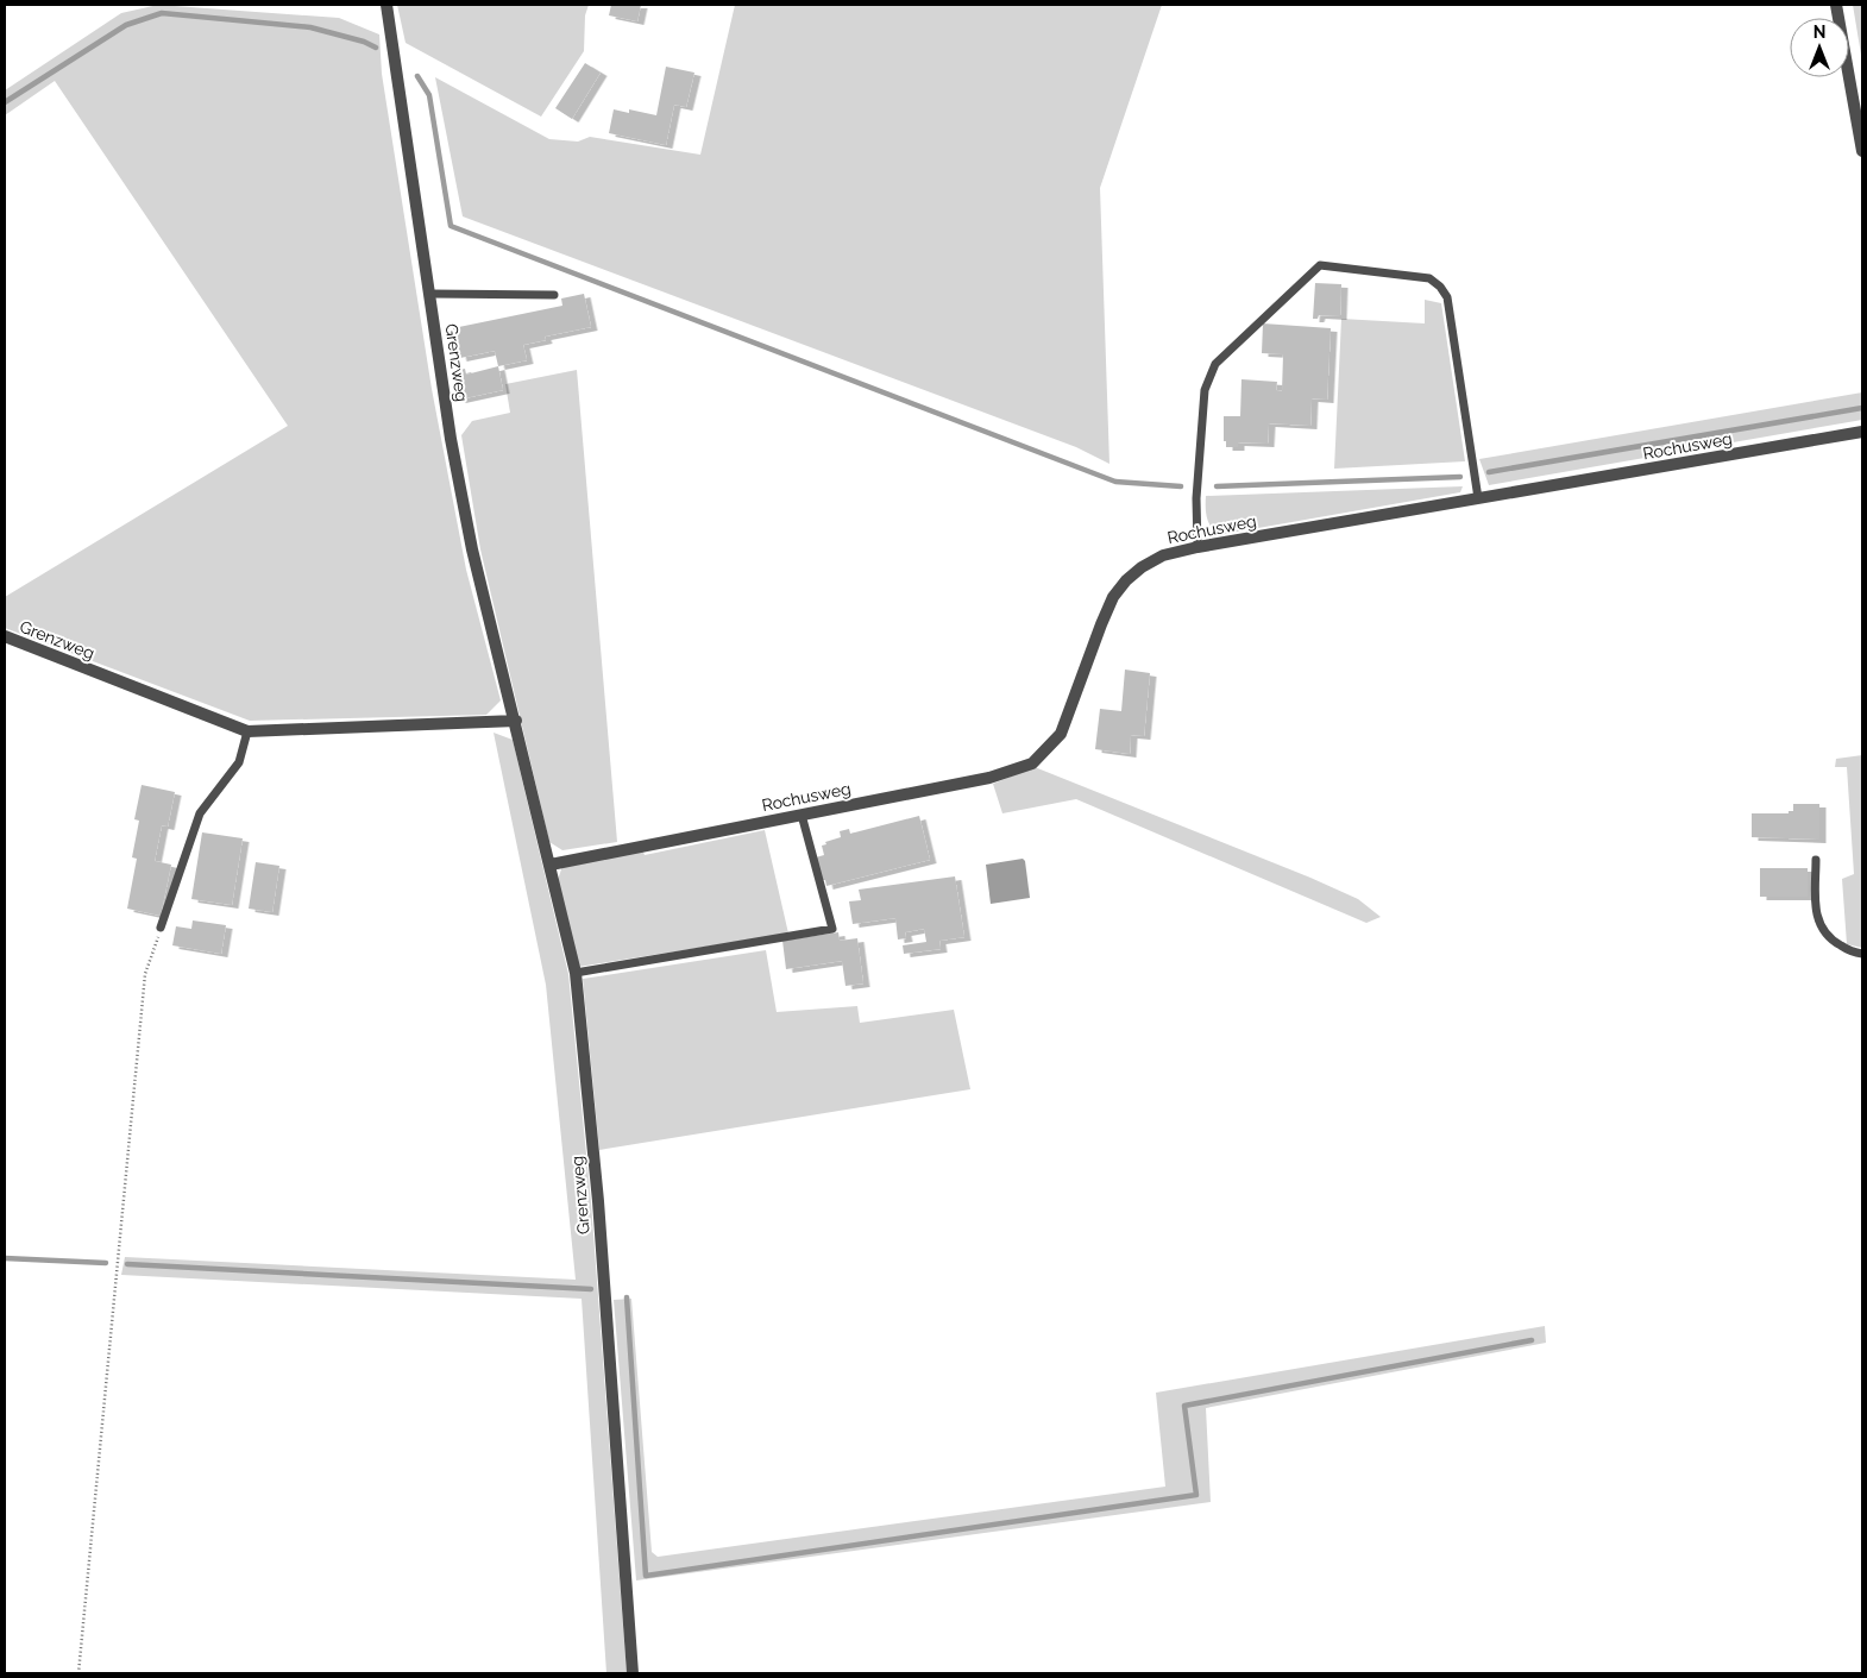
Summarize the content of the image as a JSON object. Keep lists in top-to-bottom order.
{
  "streets": {
    "street": ["Grenzweg", "Rochusweg"]
  },
  "crossings": [
    ["Grenzweg", "Rochusweg"]
  ],
  "north": "top"
}
